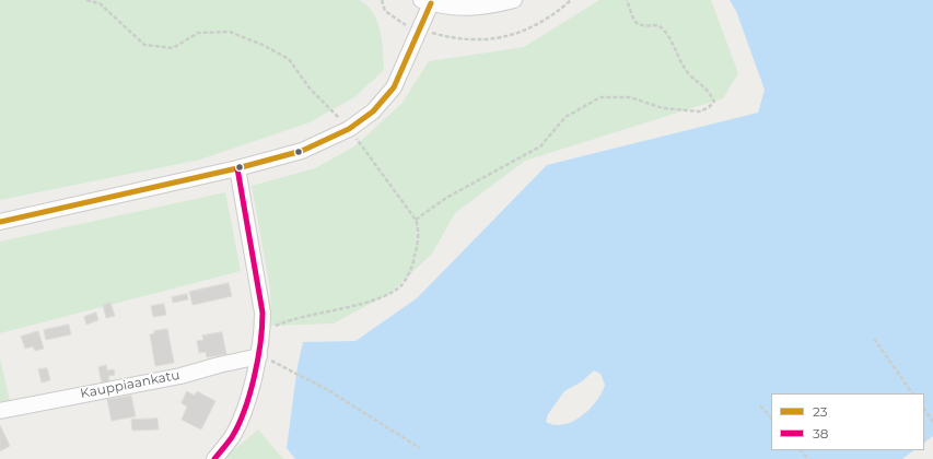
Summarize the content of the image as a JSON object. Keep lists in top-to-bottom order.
{
  "streets": {
    "street": ["Kauppiaankatu"]
  },
  "lines": ["transit line 23", "transit line 38"],
  "legend": ["23", "38"]
}
